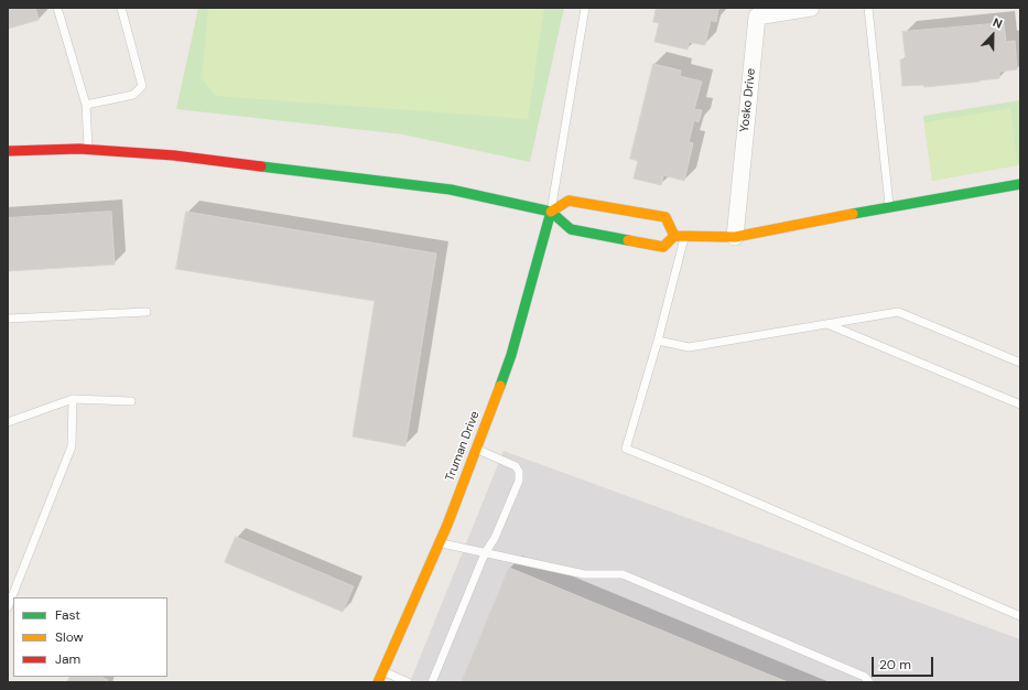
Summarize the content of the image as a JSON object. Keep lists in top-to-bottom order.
{
  "streets": {
    "street": ["Yosko Drive", "Truman Drive"]
  },
  "legend": ["Fast", "Slow", "Jam"],
  "scale_bar": "20 m",
  "north": "top"
}
